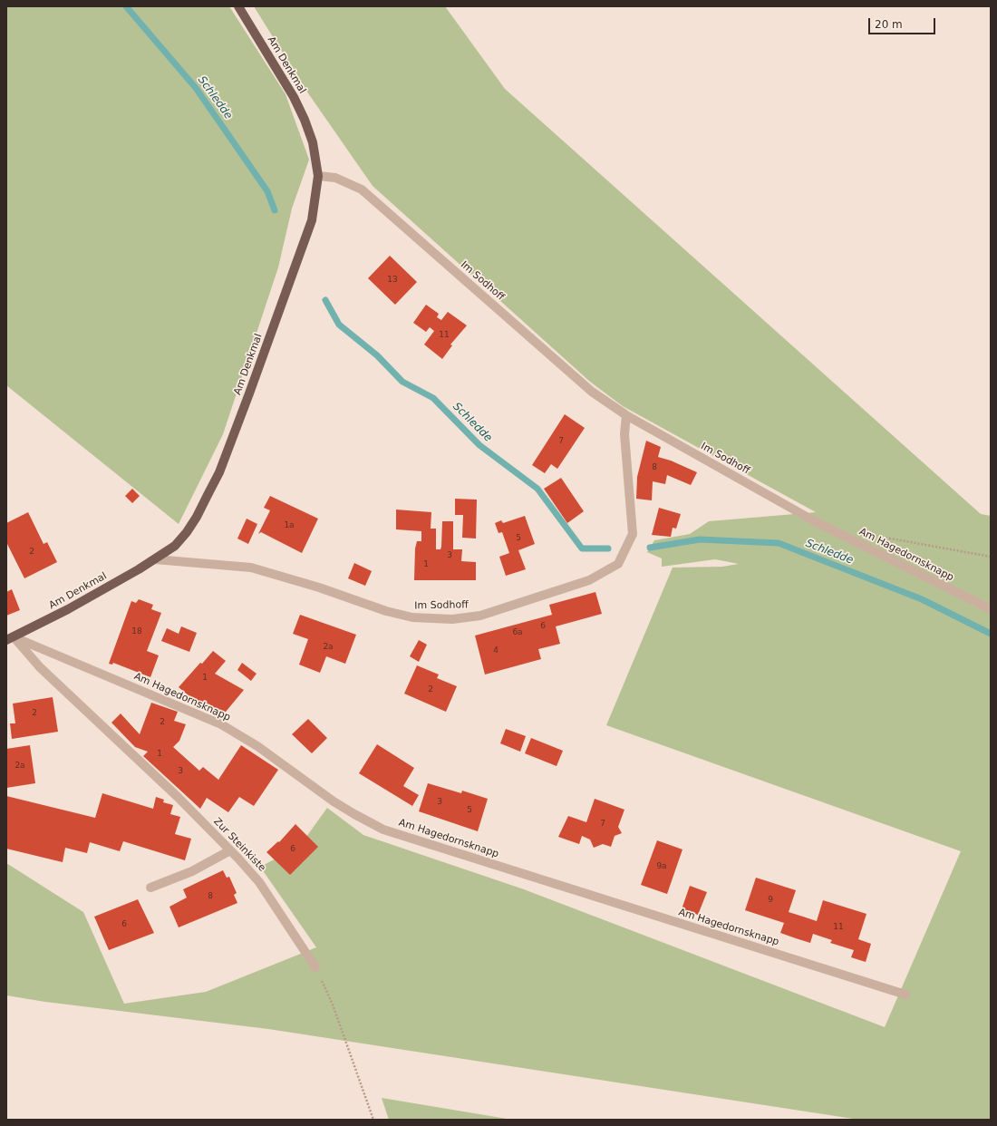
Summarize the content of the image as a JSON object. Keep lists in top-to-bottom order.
{
  "streets": {
    "main road": ["Am Denkmal"],
    "street": ["Im Sodhoff", "Am Hagedornsknapp", "Zur Steinkiste"]
  },
  "crossings": [
    ["Am Denkmal", "Im Sodhoff"],
    ["Am Denkmal", "Am Hagedornsknapp"],
    ["Am Denkmal", "Zur Steinkiste"],
    ["Im Sodhoff", "Am Hagedornsknapp"],
    ["Am Hagedornsknapp", "Zur Steinkiste"]
  ],
  "water": ["Schledde"],
  "house_numbers": [
    "13",
    "11",
    "7",
    "8",
    "1a",
    "5",
    "2",
    "3",
    "1",
    "6",
    "18",
    "6a",
    "2a",
    "4",
    "1",
    "2",
    "2",
    "2",
    "1",
    "2a",
    "3",
    "3",
    "5",
    "7",
    "6",
    "9a",
    "8",
    "9",
    "6",
    "11"
  ],
  "scale_bar": "20 m"
}
